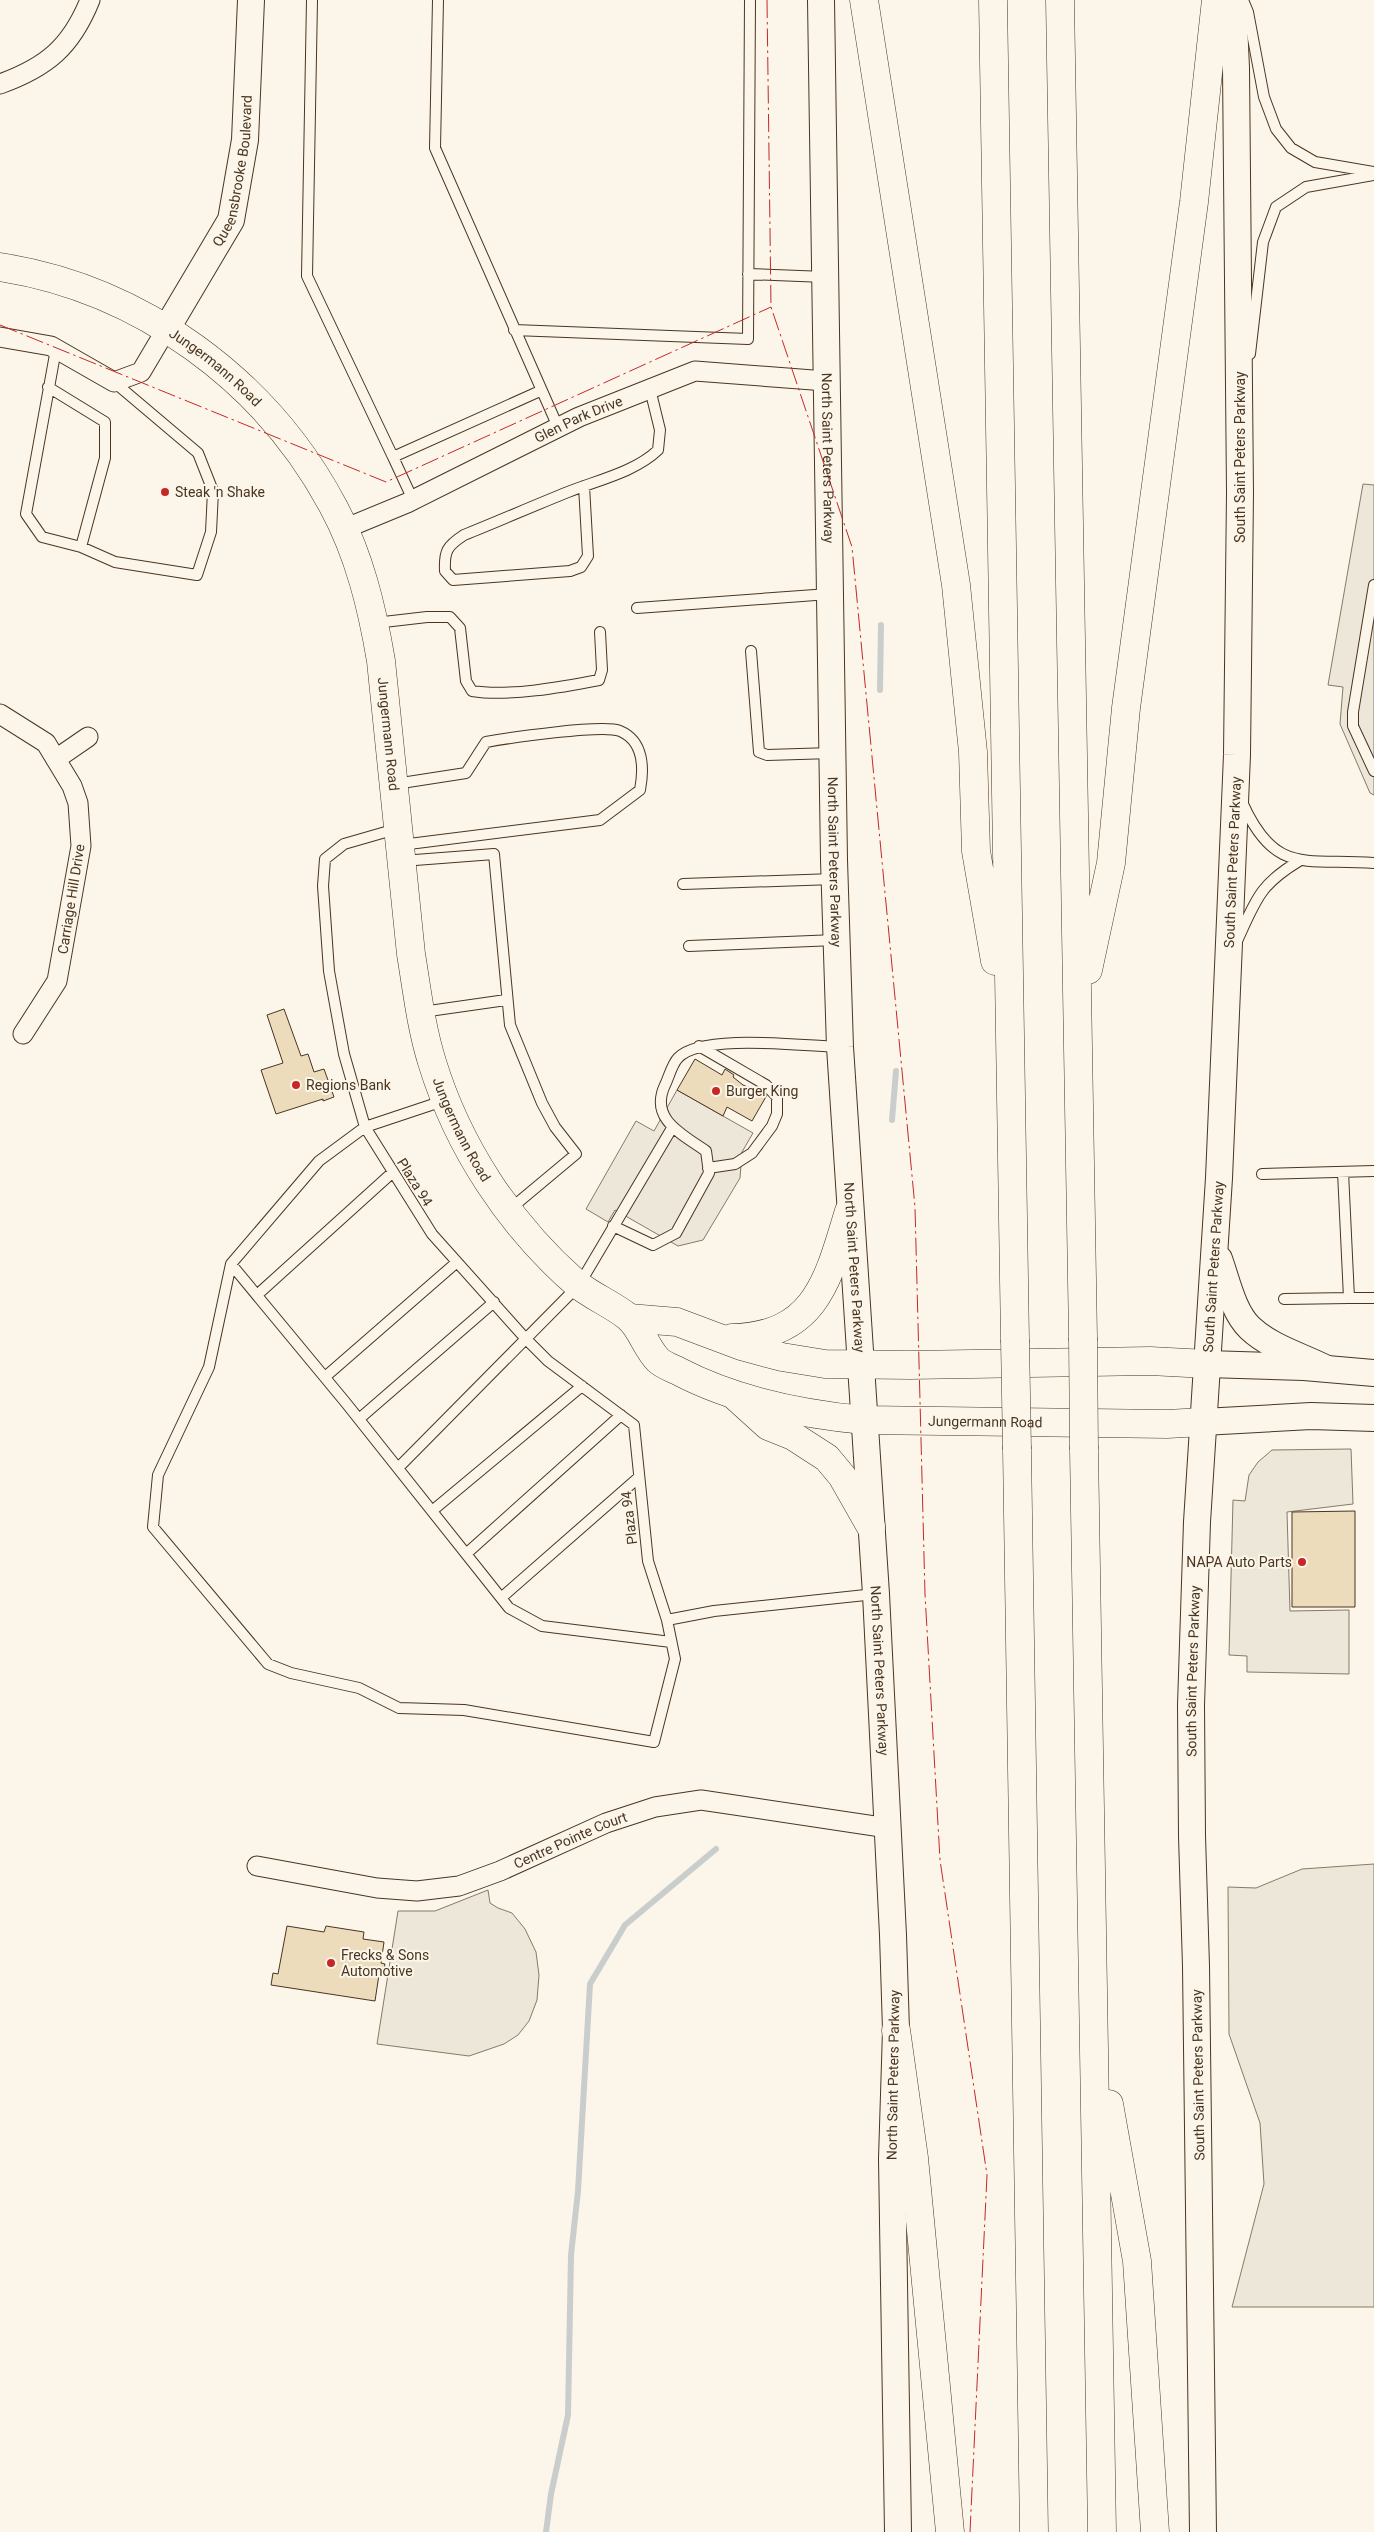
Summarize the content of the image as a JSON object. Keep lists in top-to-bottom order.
{
  "streets": {
    "main road": [
      "Queensbrooke Boulevard",
      "Jungermann Road",
      "North Saint Peters Parkway",
      "South Saint Peters Parkway"
    ],
    "street": ["Glen Park Drive", "Carriage Hill Drive", "Centre Pointe Court"],
    "lane": ["Plaza 94"]
  },
  "crossings": [
    ["Queensbrooke Boulevard", "Jungermann Road"],
    ["Jungermann Road", "Glen Park Drive"],
    ["Jungermann Road", "North Saint Peters Parkway"],
    ["Jungermann Road", "South Saint Peters Parkway"],
    ["Jungermann Road", "Plaza 94"],
    ["Glen Park Drive", "North Saint Peters Parkway"],
    ["North Saint Peters Parkway", "Centre Pointe Court"]
  ],
  "places": [
    "Steak 'n Shake",
    "Regions Bank",
    "Burger King",
    "NAPA Auto Parts",
    "Frecks & Sons Automotive"
  ]
}
